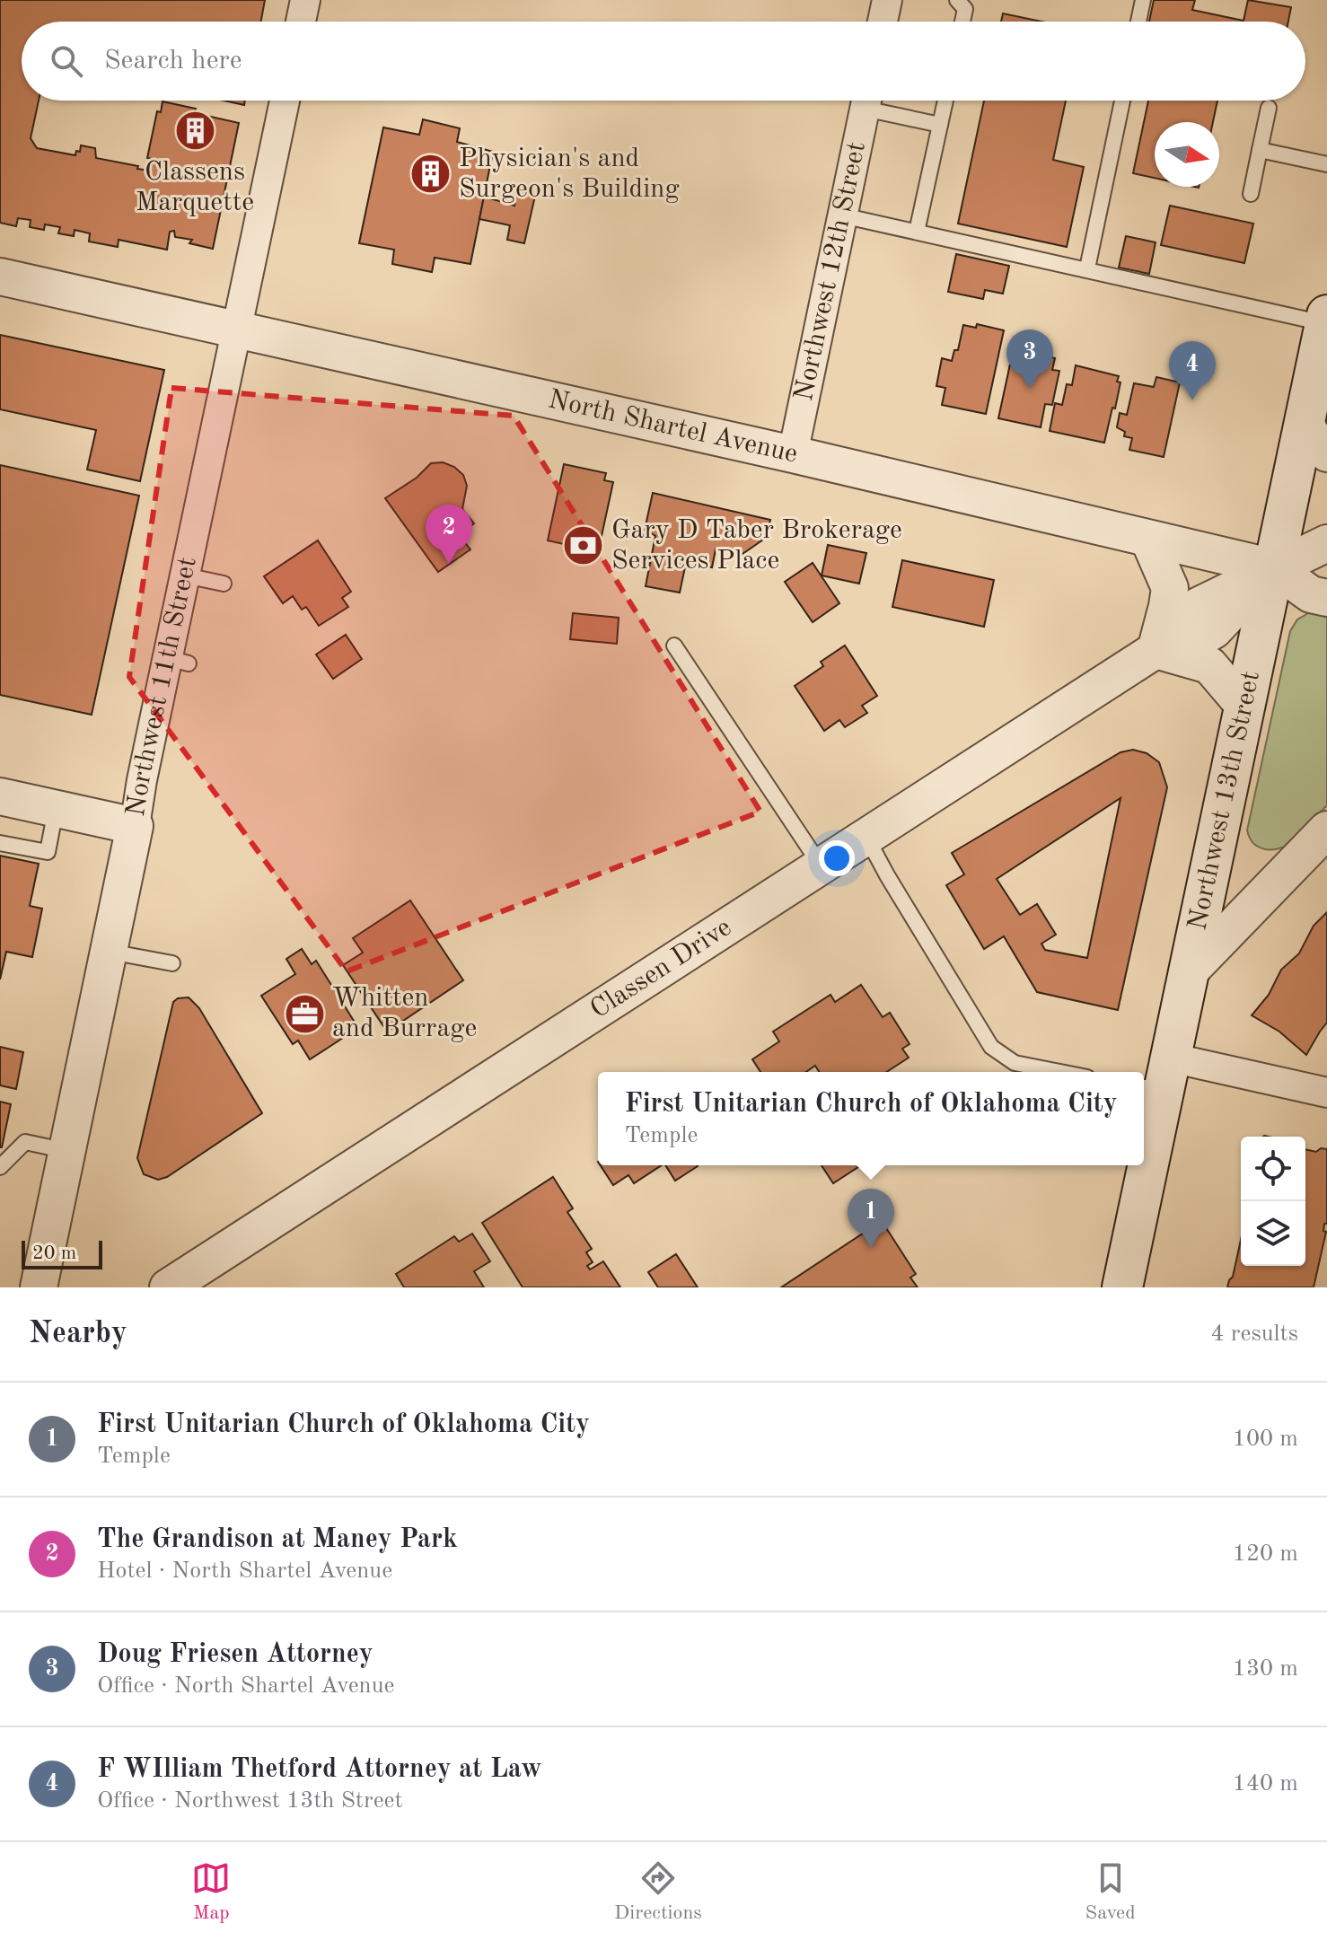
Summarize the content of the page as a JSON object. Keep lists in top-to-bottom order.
{
  "streets": {
    "main road": ["Northwest 13th Street"],
    "street": [
      "Northwest 12th Street",
      "North Shartel Avenue",
      "Northwest 11th Street",
      "Classen Drive"
    ]
  },
  "crossings": [
    ["Northwest 12th Street", "North Shartel Avenue"],
    ["North Shartel Avenue", "Northwest 11th Street"],
    ["North Shartel Avenue", "Northwest 13th Street"],
    ["North Shartel Avenue", "Classen Drive"],
    ["Northwest 13th Street", "Classen Drive"]
  ],
  "places": {
    "building": ["Classens Marquette", "Physician's and Surgeon's Building"],
    "bank": ["Gary D Taber Brokerage Services Place"],
    "office": ["Whitten and Burrage"]
  },
  "scale_bar": "20 m",
  "north": "right",
  "page": {
    "search": "Search here",
    "pins": [
      "3",
      "4",
      "2",
      "1"
    ],
    "popup": ["First Unitarian Church of Oklahoma City", "Temple"],
    "scale": "20 m",
    "heading": ["Nearby", "4 results"],
    "list": [
      {
        "mark": "1",
        "name": "First Unitarian Church of Oklahoma City",
        "note": "Temple",
        "value": "100 m"
      },
      {
        "mark": "2",
        "name": "The Grandison at Maney Park",
        "note": "Hotel · North Shartel Avenue",
        "value": "120 m"
      },
      {
        "mark": "3",
        "name": "Doug Friesen Attorney",
        "note": "Office · North Shartel Avenue",
        "value": "130 m"
      },
      {
        "mark": "4",
        "name": "F WIlliam Thetford Attorney at Law",
        "note": "Office · Northwest 13th Street",
        "value": "140 m"
      }
    ],
    "nav": ["Map", "Directions", "Saved"]
  }
}
